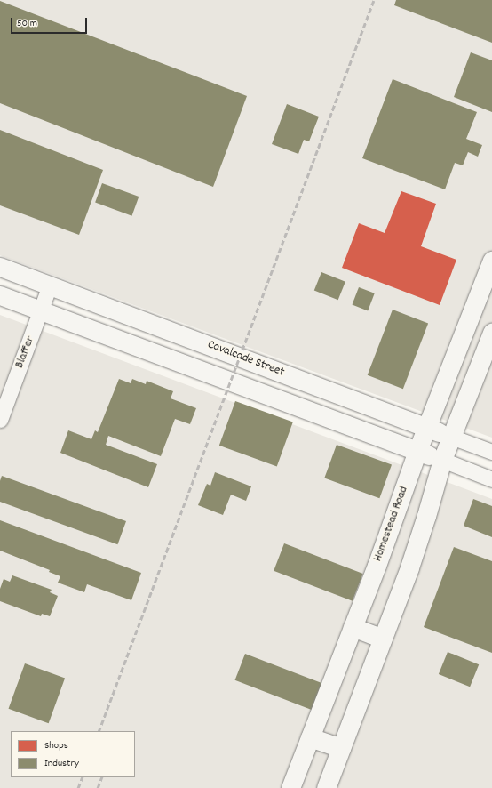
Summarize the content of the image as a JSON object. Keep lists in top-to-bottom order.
{
  "streets": {
    "main road": ["Cavalcade Street", "Homestead Road"],
    "street": ["Blaffer"]
  },
  "crossings": [
    ["Blaffer", "Cavalcade Street"],
    ["Cavalcade Street", "Homestead Road"]
  ],
  "legend": ["Shops", "Industry"],
  "scale_bar": "50 m"
}
